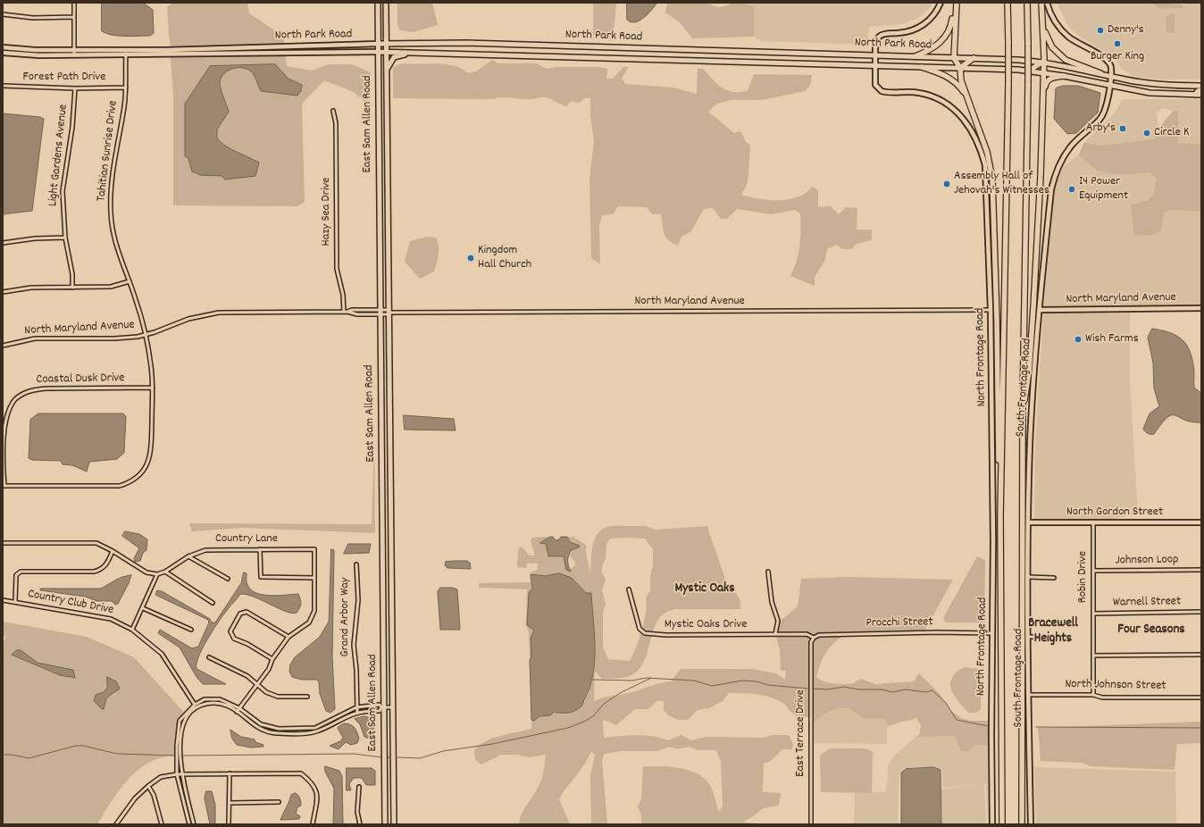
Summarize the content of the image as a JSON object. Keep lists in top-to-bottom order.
{
  "streets": {
    "main road": ["North Park Road", "East Sam Allen Road"],
    "street": [
      "Forest Path Drive",
      "Tahitian Sunrise Drive",
      "Light Gardens Avenue",
      "Hazy Sea Drive",
      "North Maryland Avenue",
      "North Frontage Road",
      "Coastal Dusk Drive",
      "South Frontage Road",
      "North Gordon Street",
      "Country Lane",
      "Johnson Loop",
      "Robin Drive",
      "Country Club Drive",
      "Warnell Street",
      "Grand Arbor Way",
      "Procchi Street",
      "Mystic Oaks Drive",
      "North Johnson Street",
      "East Terrace Drive"
    ]
  },
  "crossings": [
    ["North Park Road", "East Sam Allen Road"],
    ["North Park Road", "Tahitian Sunrise Drive"],
    ["North Park Road", "North Frontage Road"],
    ["North Park Road", "South Frontage Road"],
    ["Forest Path Drive", "Tahitian Sunrise Drive"],
    ["Forest Path Drive", "Light Gardens Avenue"],
    ["East Sam Allen Road", "North Maryland Avenue"],
    ["Tahitian Sunrise Drive", "North Maryland Avenue"],
    ["Tahitian Sunrise Drive", "Coastal Dusk Drive"],
    ["Hazy Sea Drive", "North Maryland Avenue"],
    ["North Maryland Avenue", "North Frontage Road"],
    ["North Maryland Avenue", "South Frontage Road"],
    ["North Frontage Road", "Procchi Street"],
    ["South Frontage Road", "North Gordon Street"],
    ["South Frontage Road", "North Johnson Street"],
    ["North Gordon Street", "Robin Drive"],
    ["Johnson Loop", "Robin Drive"],
    ["Robin Drive", "Warnell Street"],
    ["Robin Drive", "North Johnson Street"],
    ["Procchi Street", "Mystic Oaks Drive"],
    ["Procchi Street", "East Terrace Drive"],
    ["Mystic Oaks Drive", "East Terrace Drive"]
  ],
  "districts": ["Mystic Oaks", "Bracewell Heights", "Four Seasons"],
  "places": [
    "Denny's",
    "Burger King",
    "Arby's",
    "Circle K",
    "Assembly Hall of Jehovah's Witnesses",
    "I4 Power Equipment",
    "Kingdom Hall Church",
    "Wish Farms"
  ]
}
